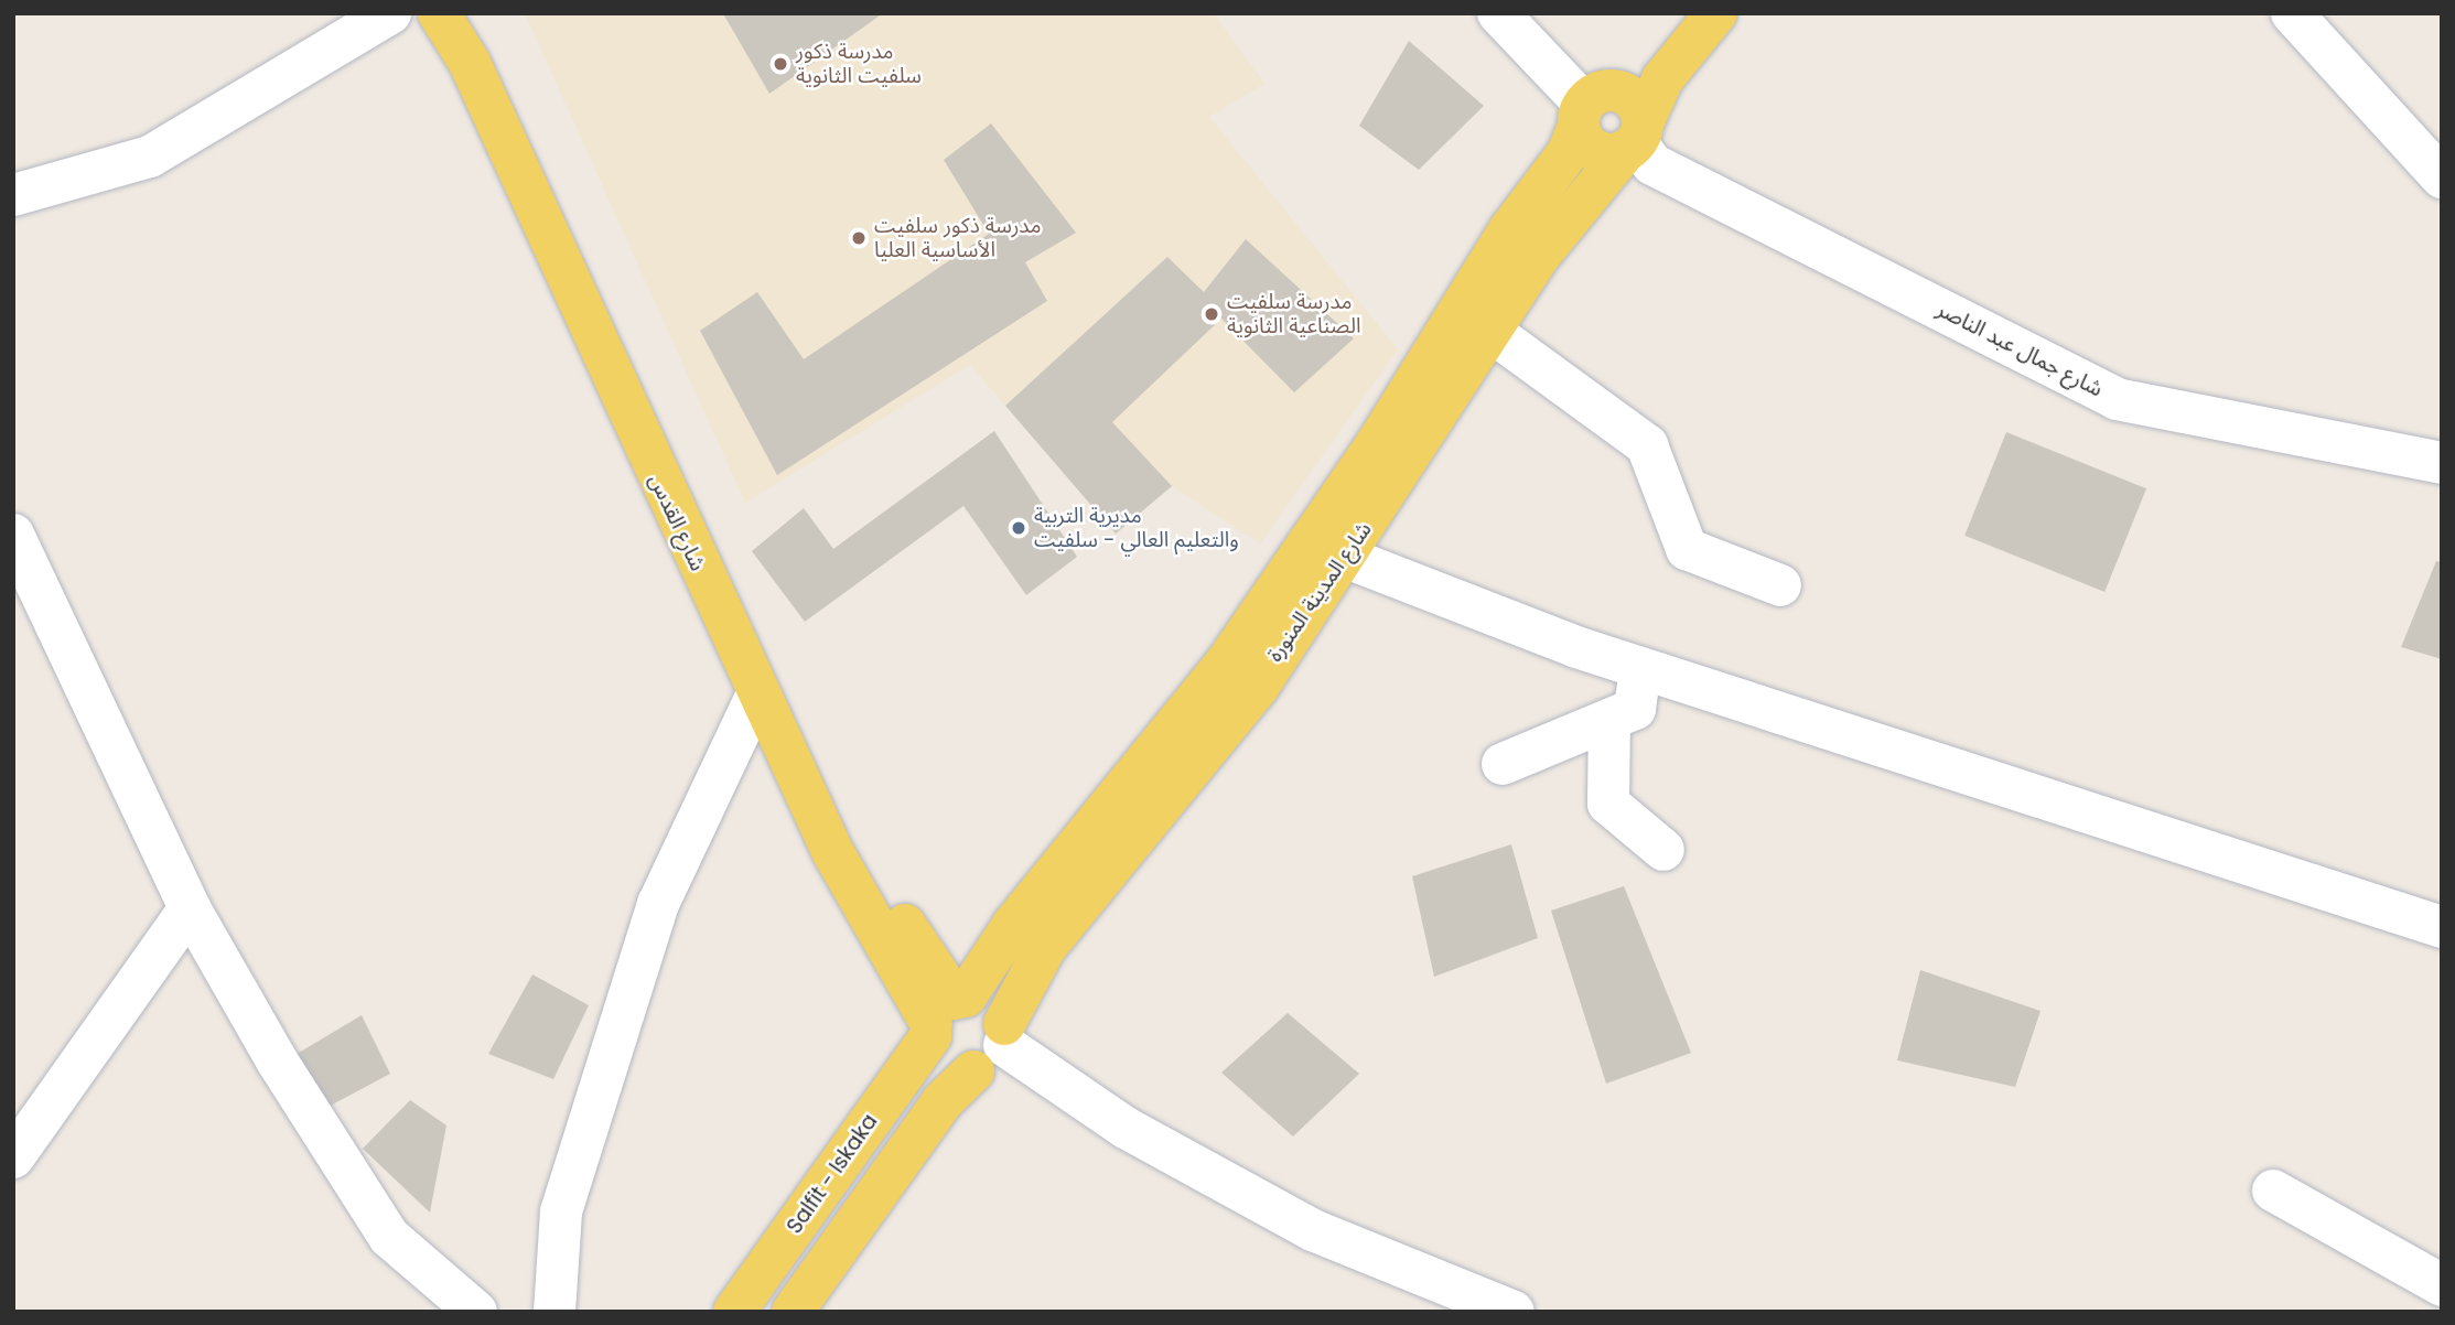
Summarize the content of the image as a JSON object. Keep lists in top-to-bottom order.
{
  "streets": {
    "main road": ["شارع القدس", "شارع المدينة المنورة", "Salfit - Iskaka"],
    "street": ["شارع جمال عبد الناصر"]
  },
  "crossings": [
    ["شارع جمال عبد الناصر", "شارع المدينة المنورة"],
    ["شارع القدس", "شارع المدينة المنورة"],
    ["شارع القدس", "Salfit - Iskaka"],
    ["شارع المدينة المنورة", "Salfit - Iskaka"]
  ],
  "places": [
    "مدرسة ذكور سلفيت الثانوية",
    "مدرسة ذكور سلفيت الأساسية العليا",
    "مدرسة سلفيت الصناعية الثانوية",
    "مديرية التربية والتعليم العالي - سلفيت"
  ]
}
